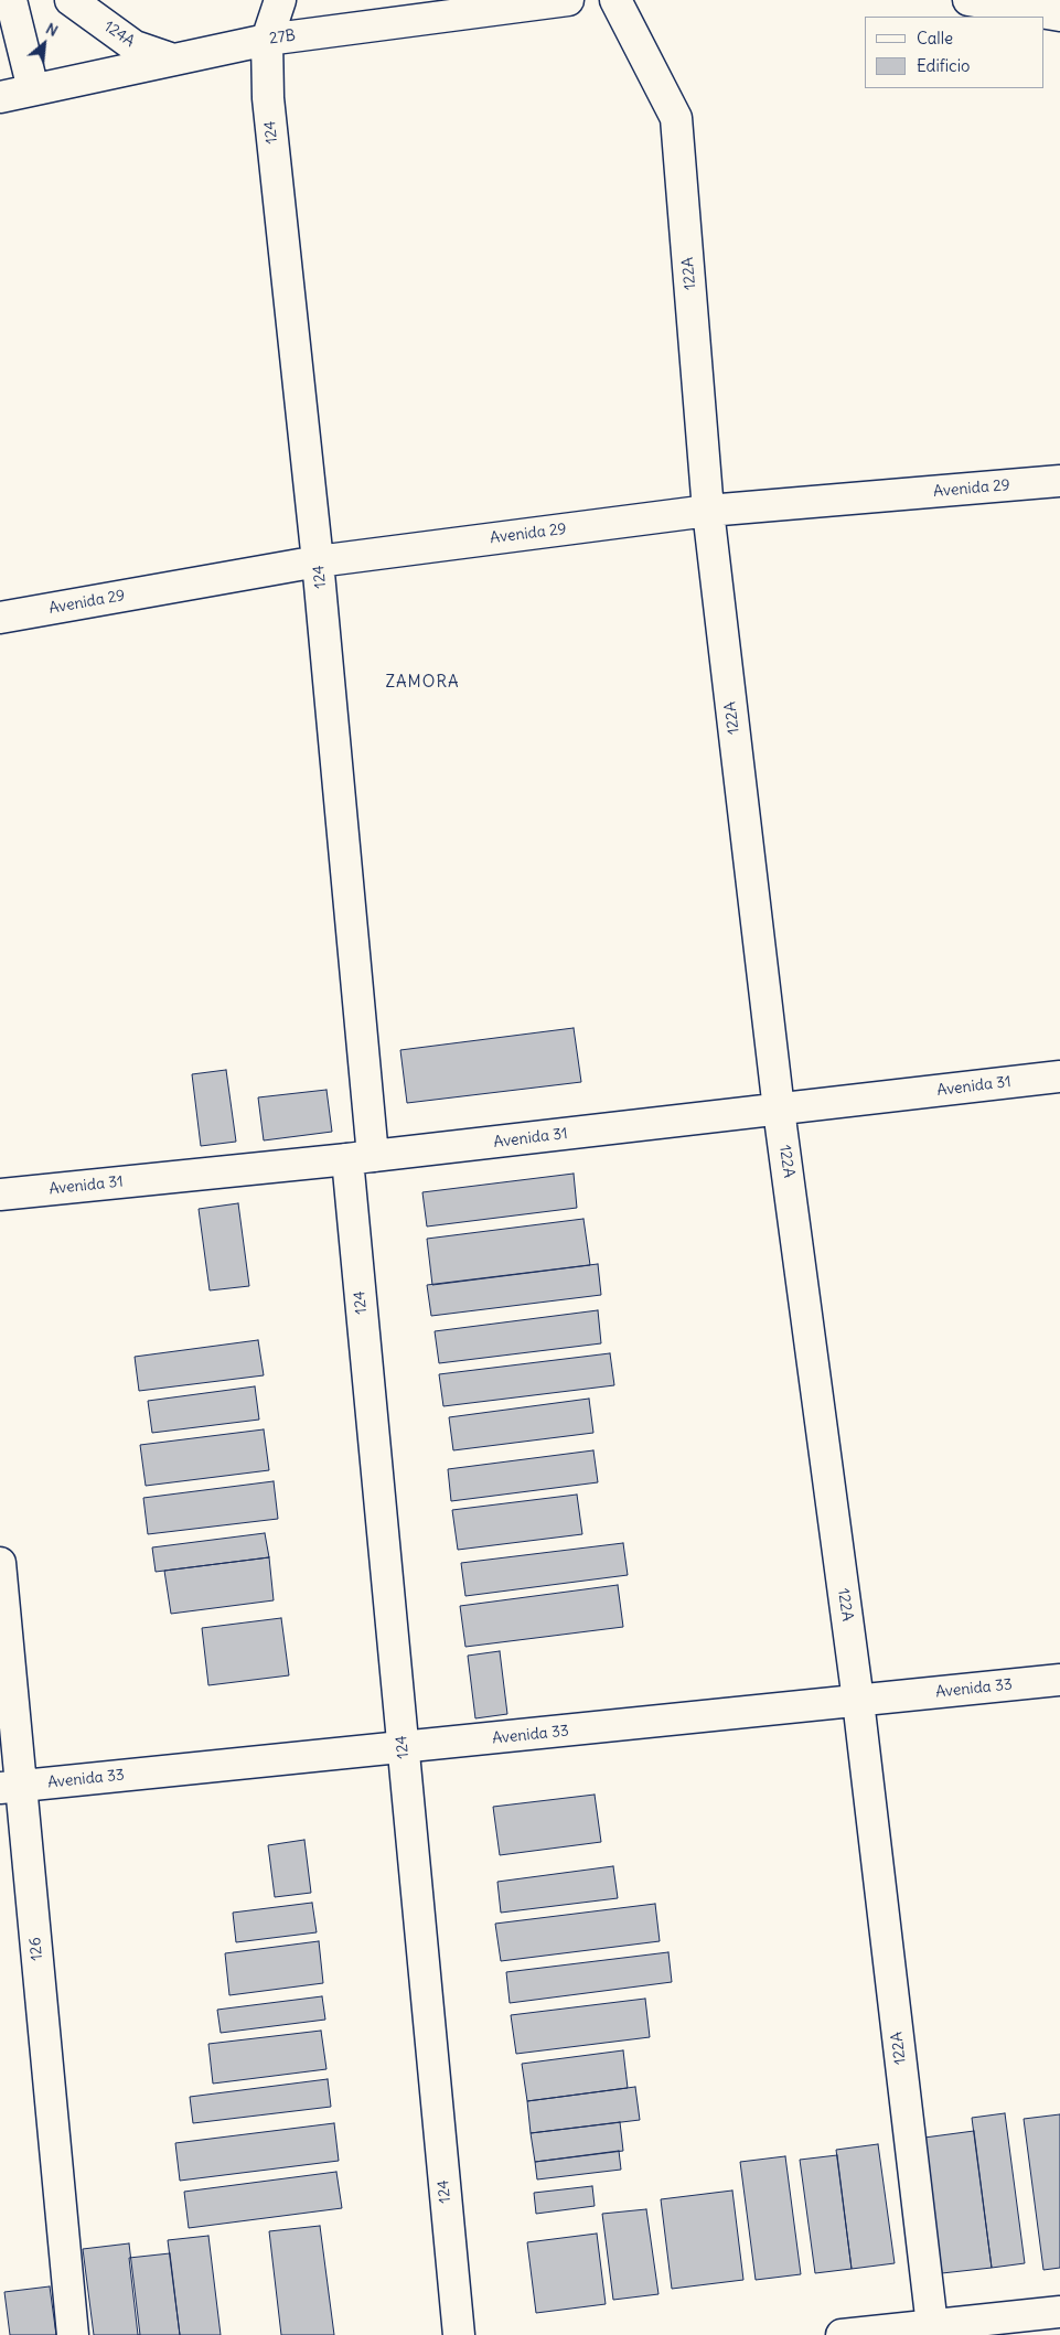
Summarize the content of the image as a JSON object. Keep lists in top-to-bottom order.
{
  "streets": {
    "street": [
      "124A",
      "27B",
      "124",
      "122A",
      "Avenida 29",
      "Avenida 31",
      "Avenida 33",
      "126"
    ]
  },
  "crossings": [
    ["124A", "27B"],
    ["27B", "124"],
    ["124", "Avenida 29"],
    ["124", "Avenida 31"],
    ["124", "Avenida 33"],
    ["122A", "Avenida 29"],
    ["122A", "Avenida 31"],
    ["122A", "Avenida 33"],
    ["Avenida 33", "126"]
  ],
  "districts": ["ZAMORA"],
  "legend": ["Calle", "Edificio"],
  "north": "top right"
}
